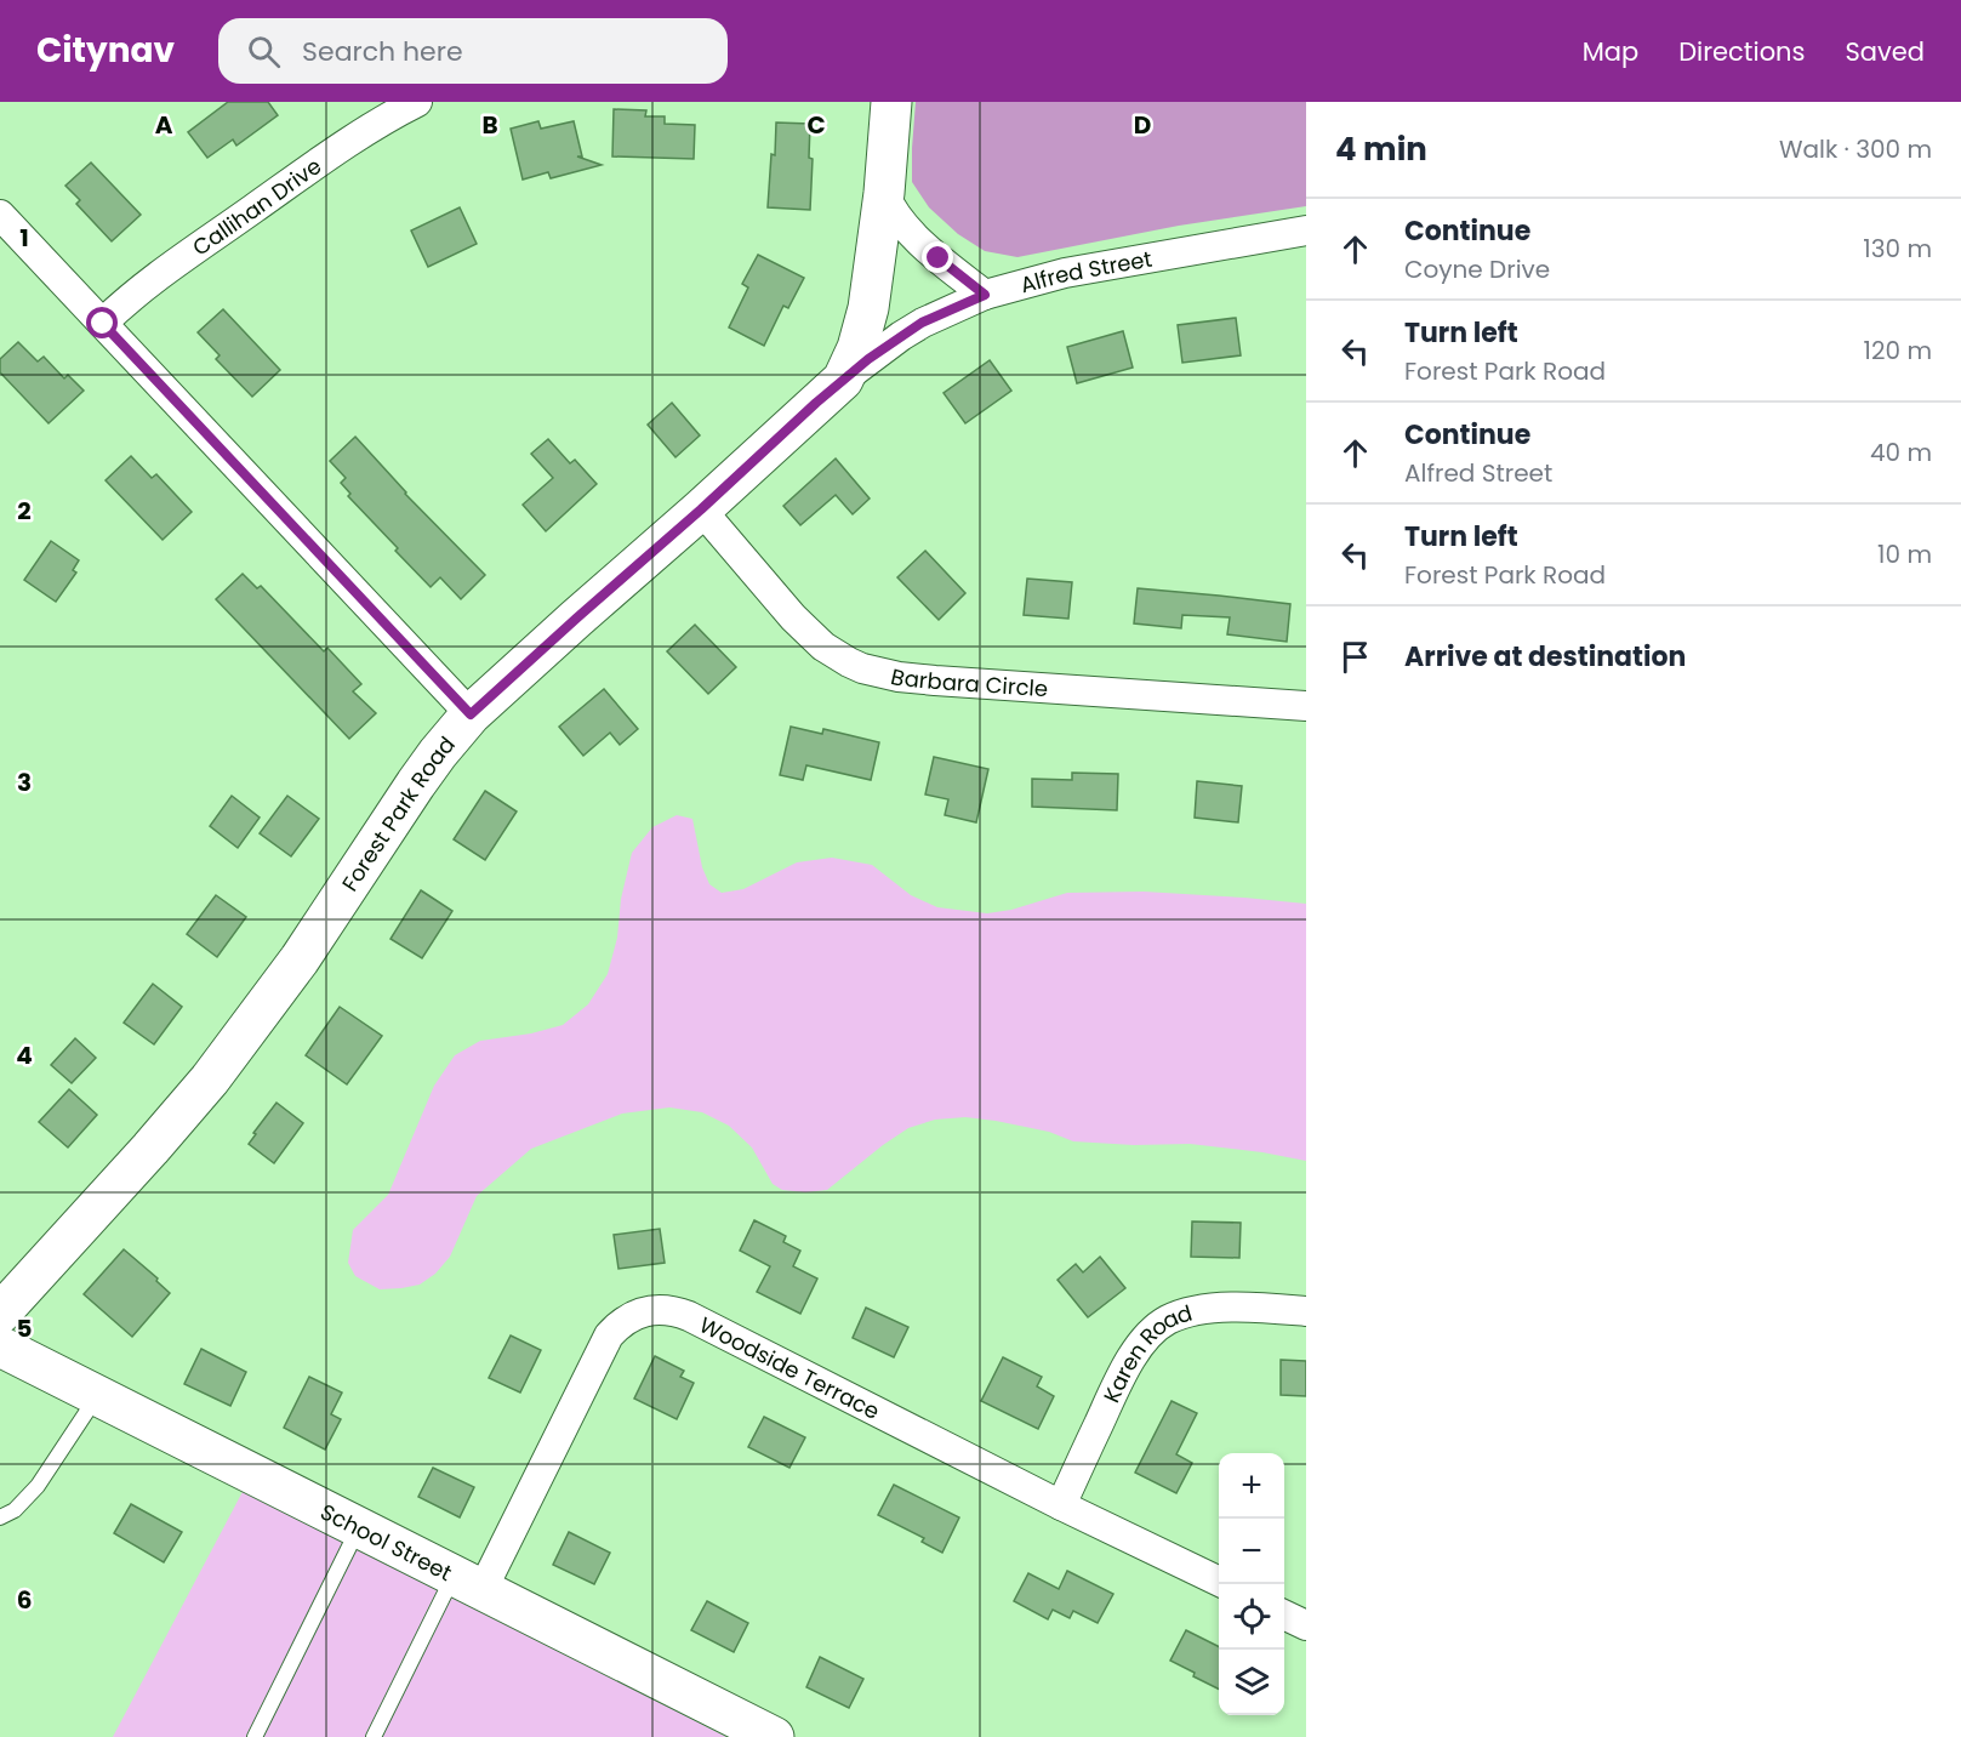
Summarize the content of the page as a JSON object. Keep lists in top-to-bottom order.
{
  "streets": {
    "street": [
      "Callihan Drive",
      "Alfred Street",
      "Barbara Circle",
      "Forest Park Road",
      "Karen Road",
      "Woodside Terrace",
      "School Street"
    ]
  },
  "crossings": [
    ["Alfred Street", "Forest Park Road"],
    ["Barbara Circle", "Forest Park Road"],
    ["Karen Road", "Woodside Terrace"],
    ["Woodside Terrace", "School Street"]
  ],
  "page": {
    "header": "Citynav",
    "search": "Search here",
    "nav": ["Map", "Directions", "Saved"],
    "heading": ["4 min", "Walk · 300 m"],
    "list": [
      ["Continue", "Coyne Drive", "130 m"],
      ["Turn left", "Forest Park Road", "120 m"],
      ["Continue", "Alfred Street", "40 m"],
      ["Turn left", "Forest Park Road", "10 m"],
      "Arrive at destination"
    ],
    "map_buttons": ["+", "−"]
  },
  "grid": {
    "columns": [
      "A",
      "B",
      "C",
      "D"
    ],
    "rows": [
      "1",
      "2",
      "3",
      "4",
      "5",
      "6"
    ]
  }
}
